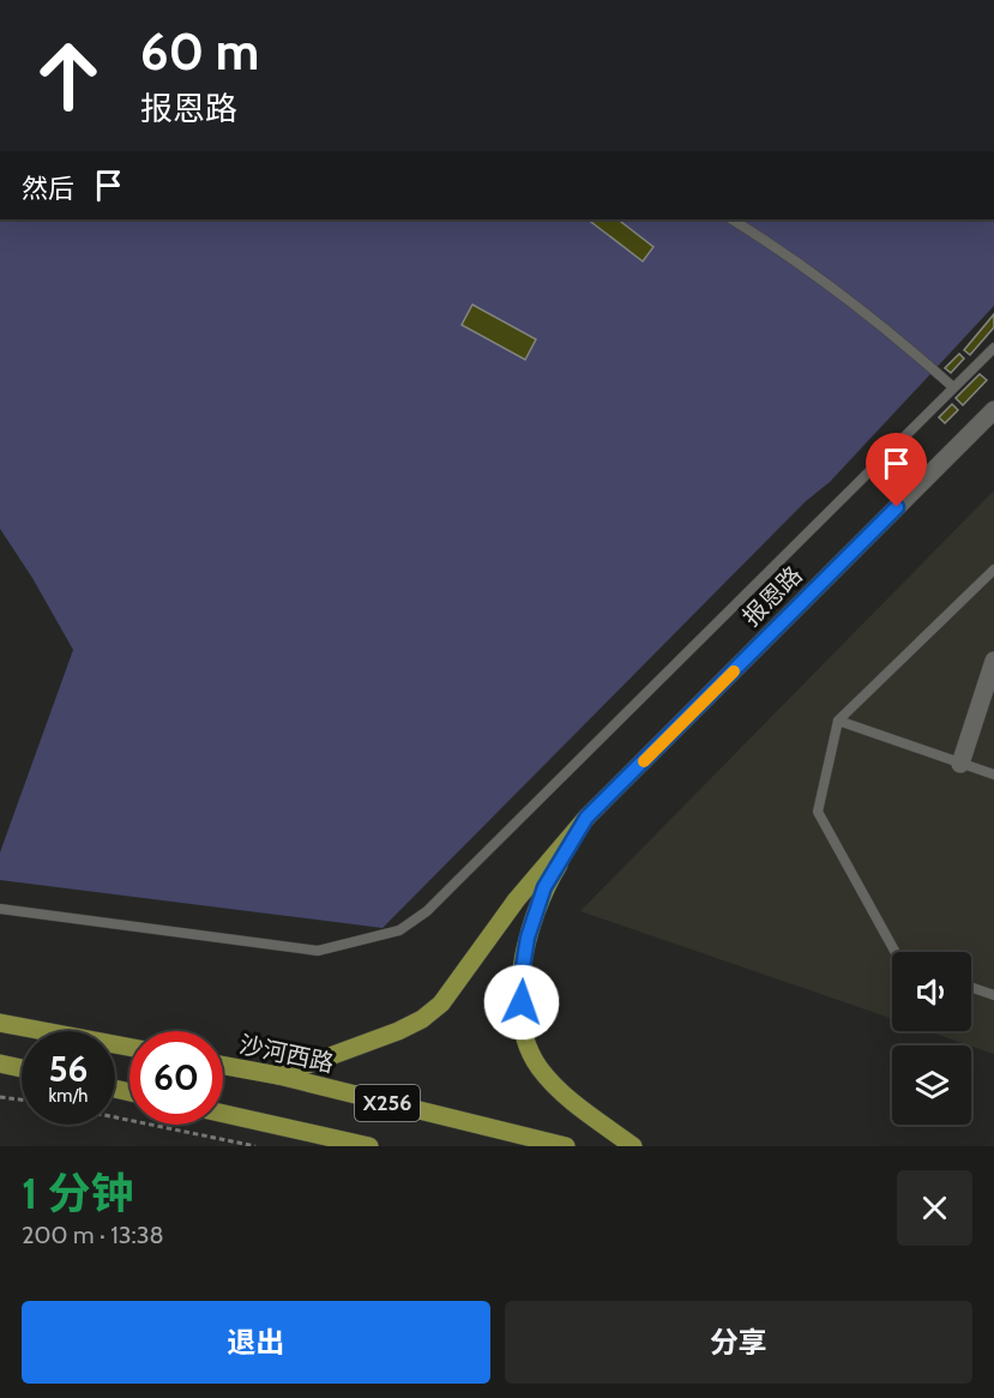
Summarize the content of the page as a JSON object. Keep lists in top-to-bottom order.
{
  "streets": {
    "main road": ["沙河西路", "X256"],
    "street": ["报恩路"]
  },
  "page": {
    "turn": ["60 m", "报恩路"],
    "then": "然后",
    "speed": "56 km/h",
    "limit": "60",
    "heading": ["1 分钟", "200 m · 13:38"],
    "buttons": ["退出", "分享"]
  }
}
